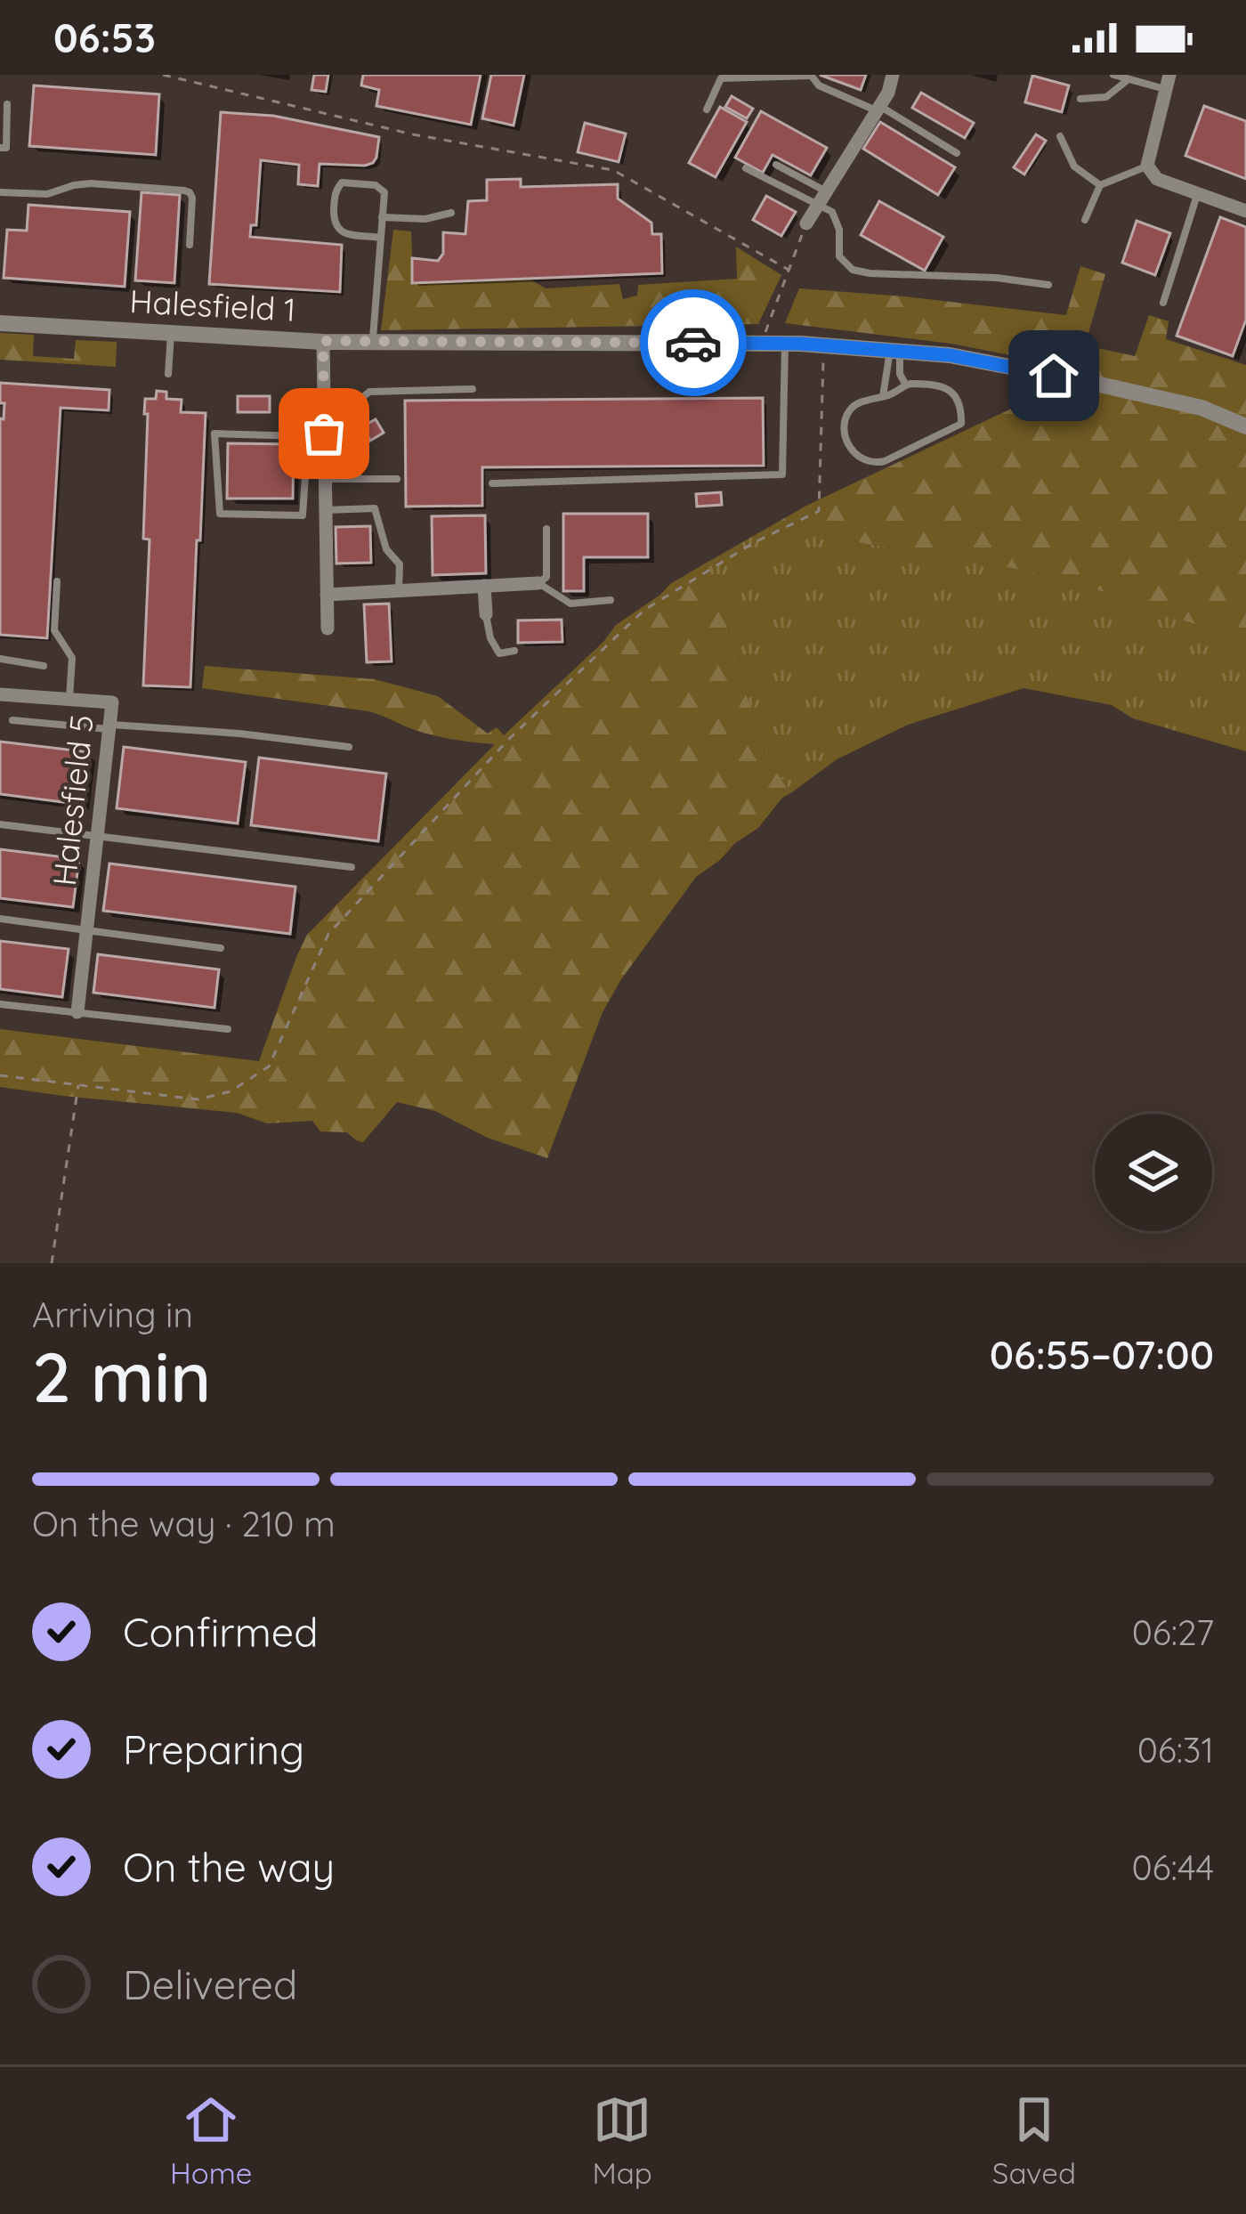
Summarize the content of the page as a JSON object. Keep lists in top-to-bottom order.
{
  "streets": {
    "street": ["Halesfield 1", "Halesfield 5"]
  },
  "page": {
    "status": "06:53",
    "heading": ["2 min", "Arriving in", "06:55–07:00"],
    "bar": "On the way · 210 m",
    "list": [
      ["Confirmed", "06:27"],
      ["Preparing", "06:31"],
      ["On the way", "06:44"],
      "Delivered"
    ],
    "tabs": ["Home", "Map", "Saved"]
  }
}
